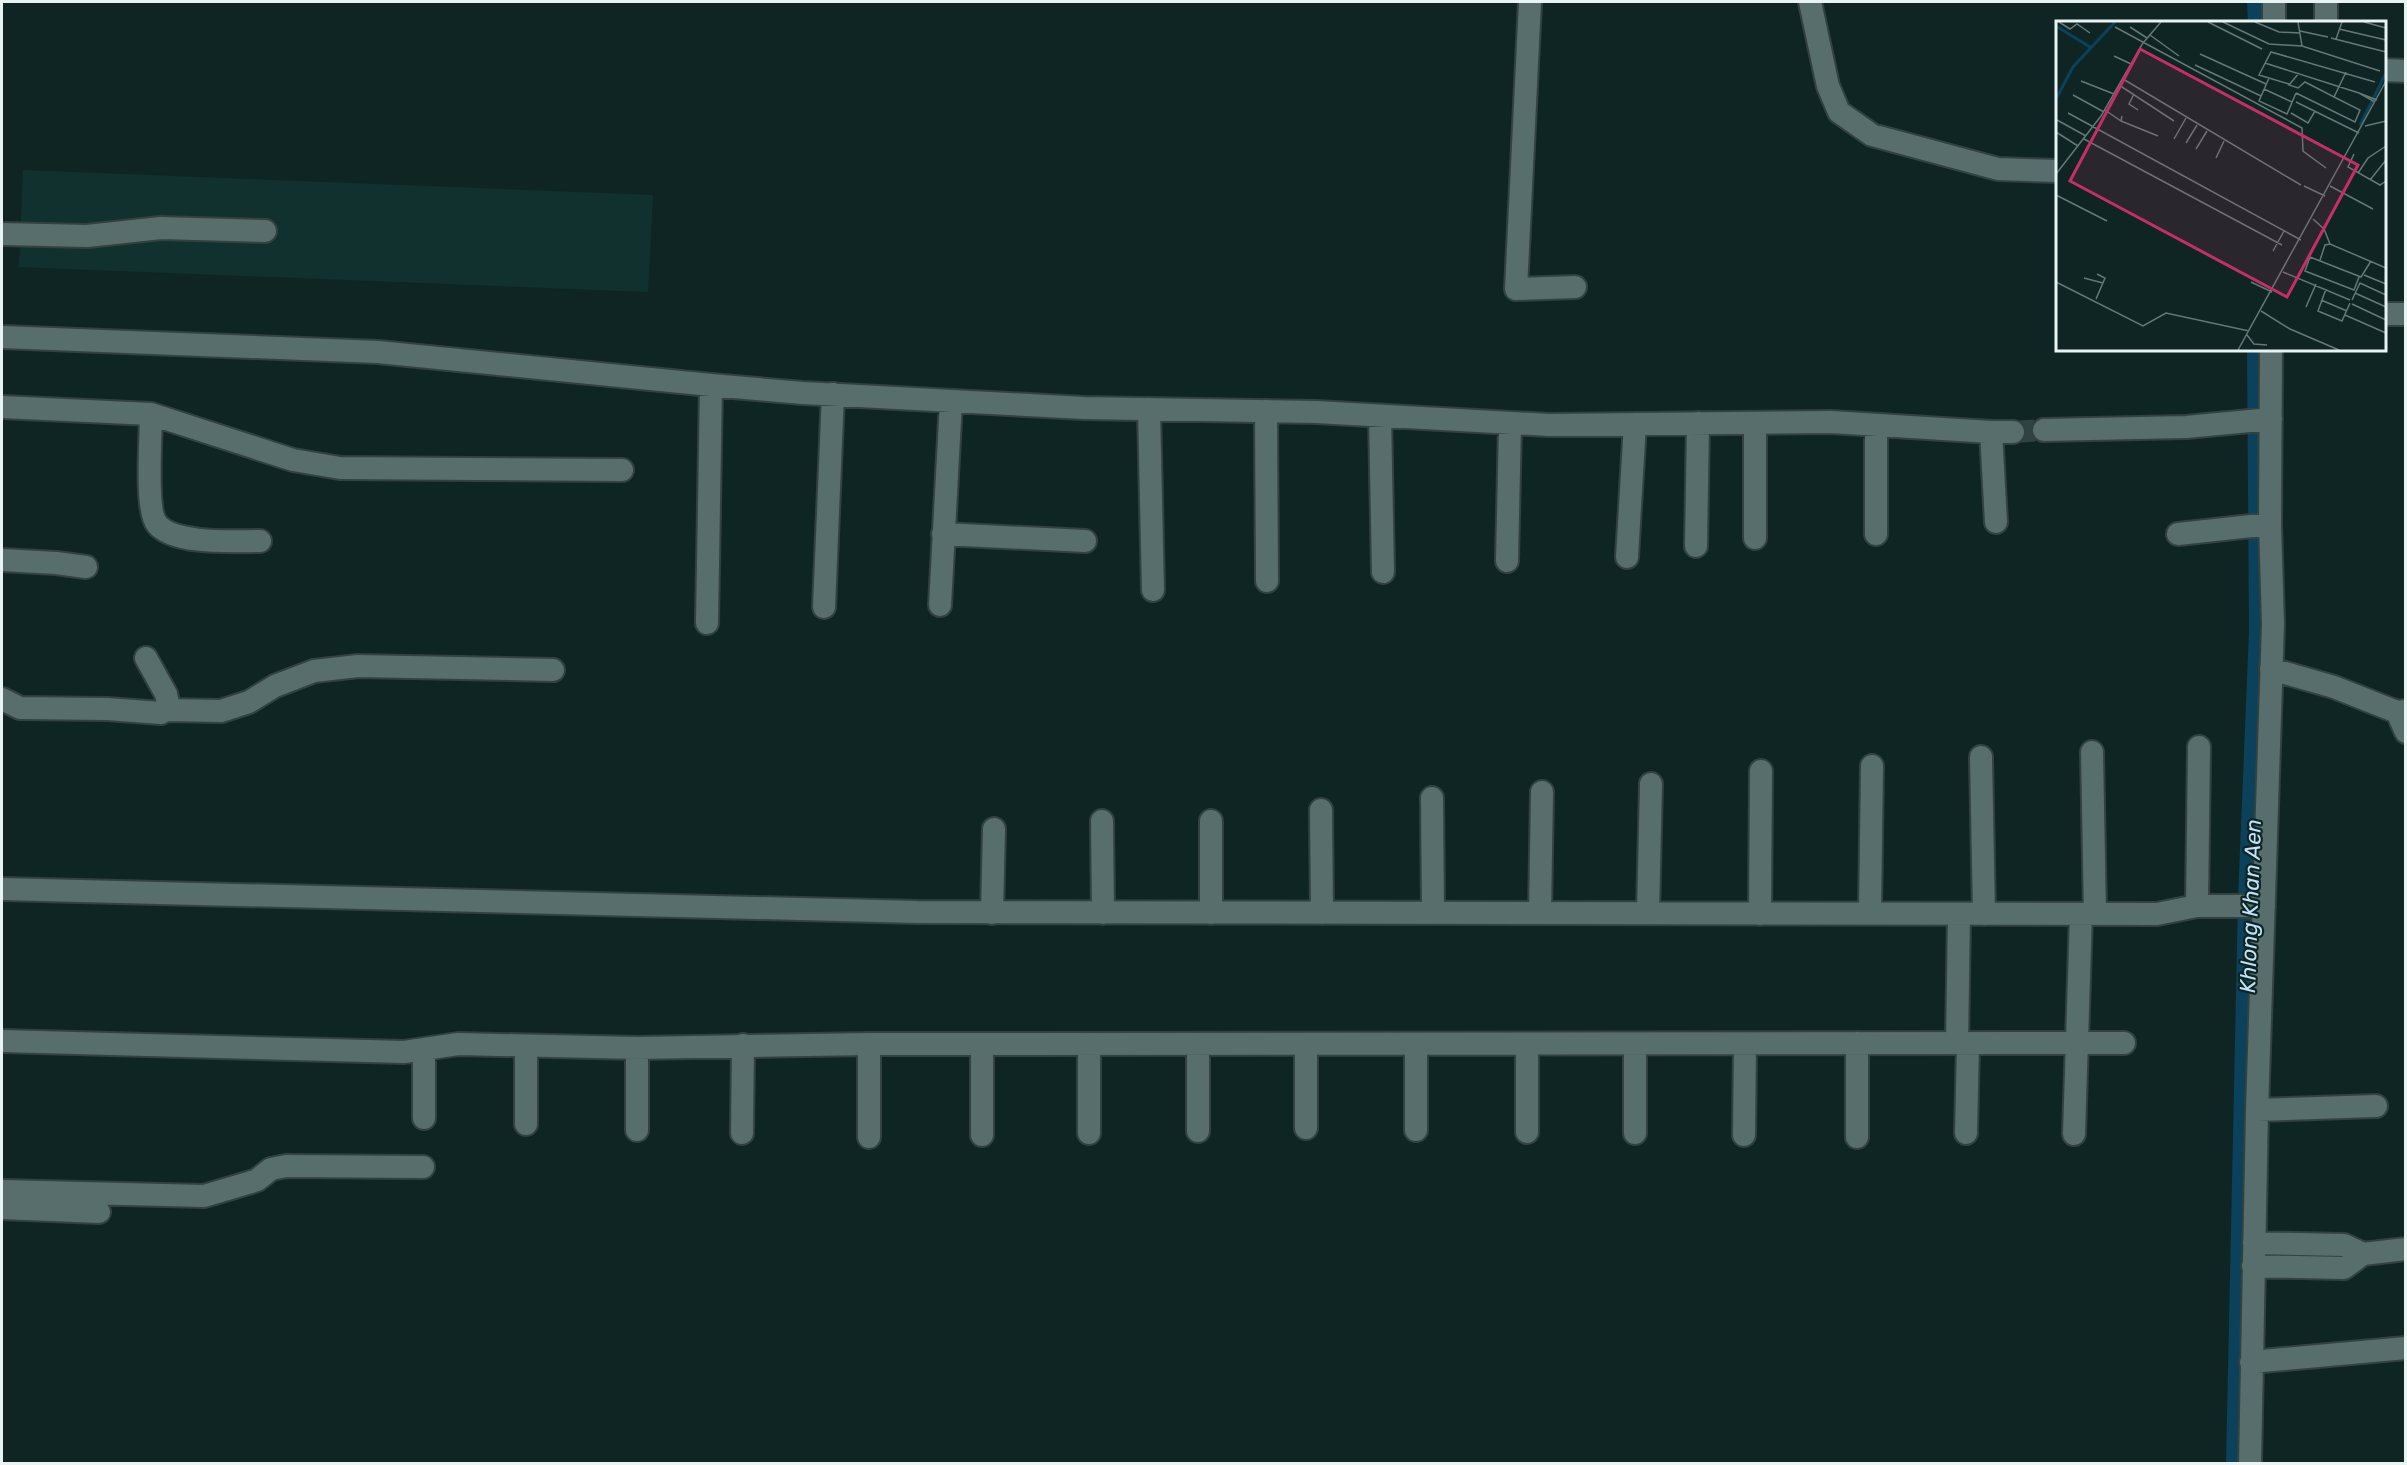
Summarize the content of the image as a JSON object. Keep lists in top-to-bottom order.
{
  "water": ["Khlong Khan Aen"]
}
